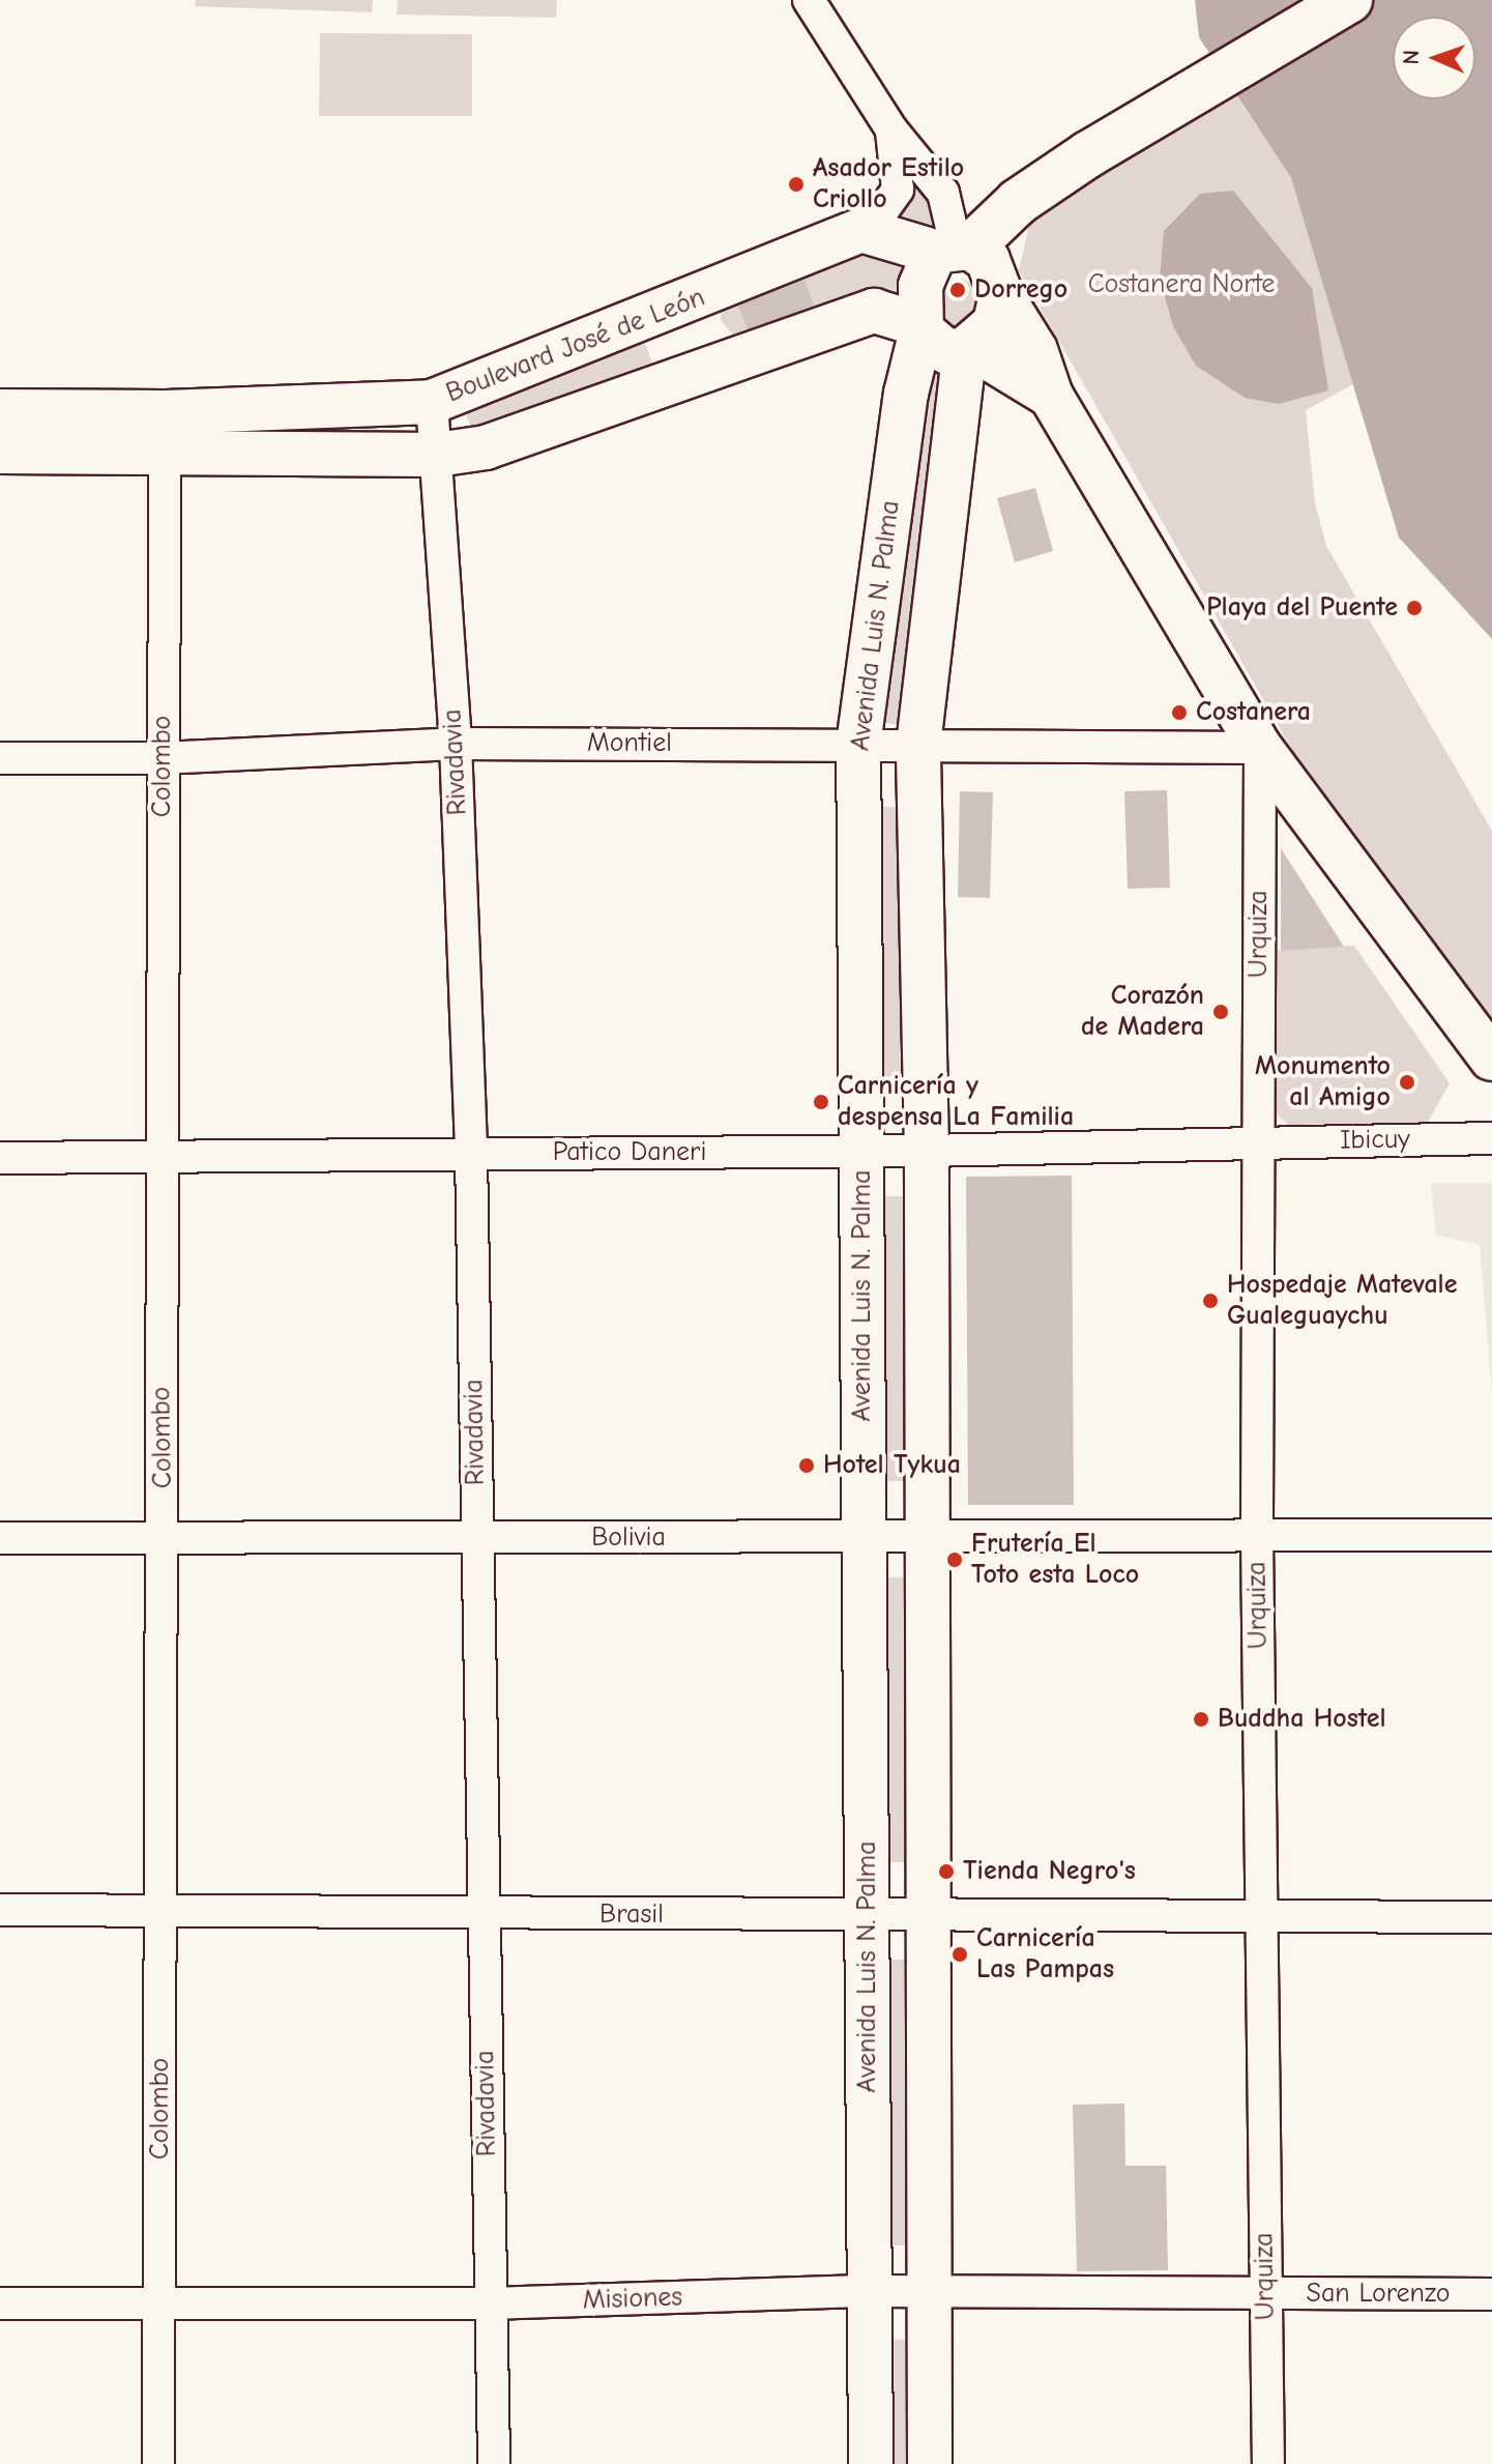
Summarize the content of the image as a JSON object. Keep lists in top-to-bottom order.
{
  "streets": {
    "main road": ["Boulevard José de León", "Avenida Luis N. Palma"],
    "street": [
      "Montiel",
      "Rivadavia",
      "Colombo",
      "Urquiza",
      "Ibicuy",
      "Patico Daneri",
      "Bolivia",
      "Brasil",
      "San Lorenzo",
      "Misiones"
    ]
  },
  "crossings": [
    ["Boulevard José de León", "Rivadavia"],
    ["Boulevard José de León", "Colombo"],
    ["Avenida Luis N. Palma", "Montiel"],
    ["Avenida Luis N. Palma", "Patico Daneri"],
    ["Avenida Luis N. Palma", "Bolivia"],
    ["Avenida Luis N. Palma", "Brasil"],
    ["Avenida Luis N. Palma", "Misiones"],
    ["Montiel", "Rivadavia"],
    ["Montiel", "Colombo"],
    ["Montiel", "Urquiza"],
    ["Rivadavia", "Patico Daneri"],
    ["Rivadavia", "Bolivia"],
    ["Rivadavia", "Brasil"],
    ["Rivadavia", "Misiones"],
    ["Colombo", "Patico Daneri"],
    ["Colombo", "Bolivia"],
    ["Colombo", "Brasil"],
    ["Colombo", "Misiones"],
    ["Urquiza", "Ibicuy"],
    ["Urquiza", "Patico Daneri"],
    ["Urquiza", "Bolivia"],
    ["Urquiza", "Brasil"],
    ["Urquiza", "San Lorenzo"],
    ["Urquiza", "Misiones"],
    ["Ibicuy", "Patico Daneri"],
    ["San Lorenzo", "Misiones"]
  ],
  "parks": ["Costanera Norte"],
  "places": [
    "Asador Estilo Criollo",
    "Dorrego",
    "Playa del Puente",
    "Costanera",
    "Corazón de Madera",
    "Monumento al Amigo",
    "Carnicería y despensa La Familia",
    "Hospedaje Matevale Gualeguaychu",
    "Hotel Tykua",
    "Frutería El Toto esta Loco",
    "Buddha Hostel",
    "Tienda Negro's",
    "Carnicería Las Pampas"
  ],
  "north": "left"
}
